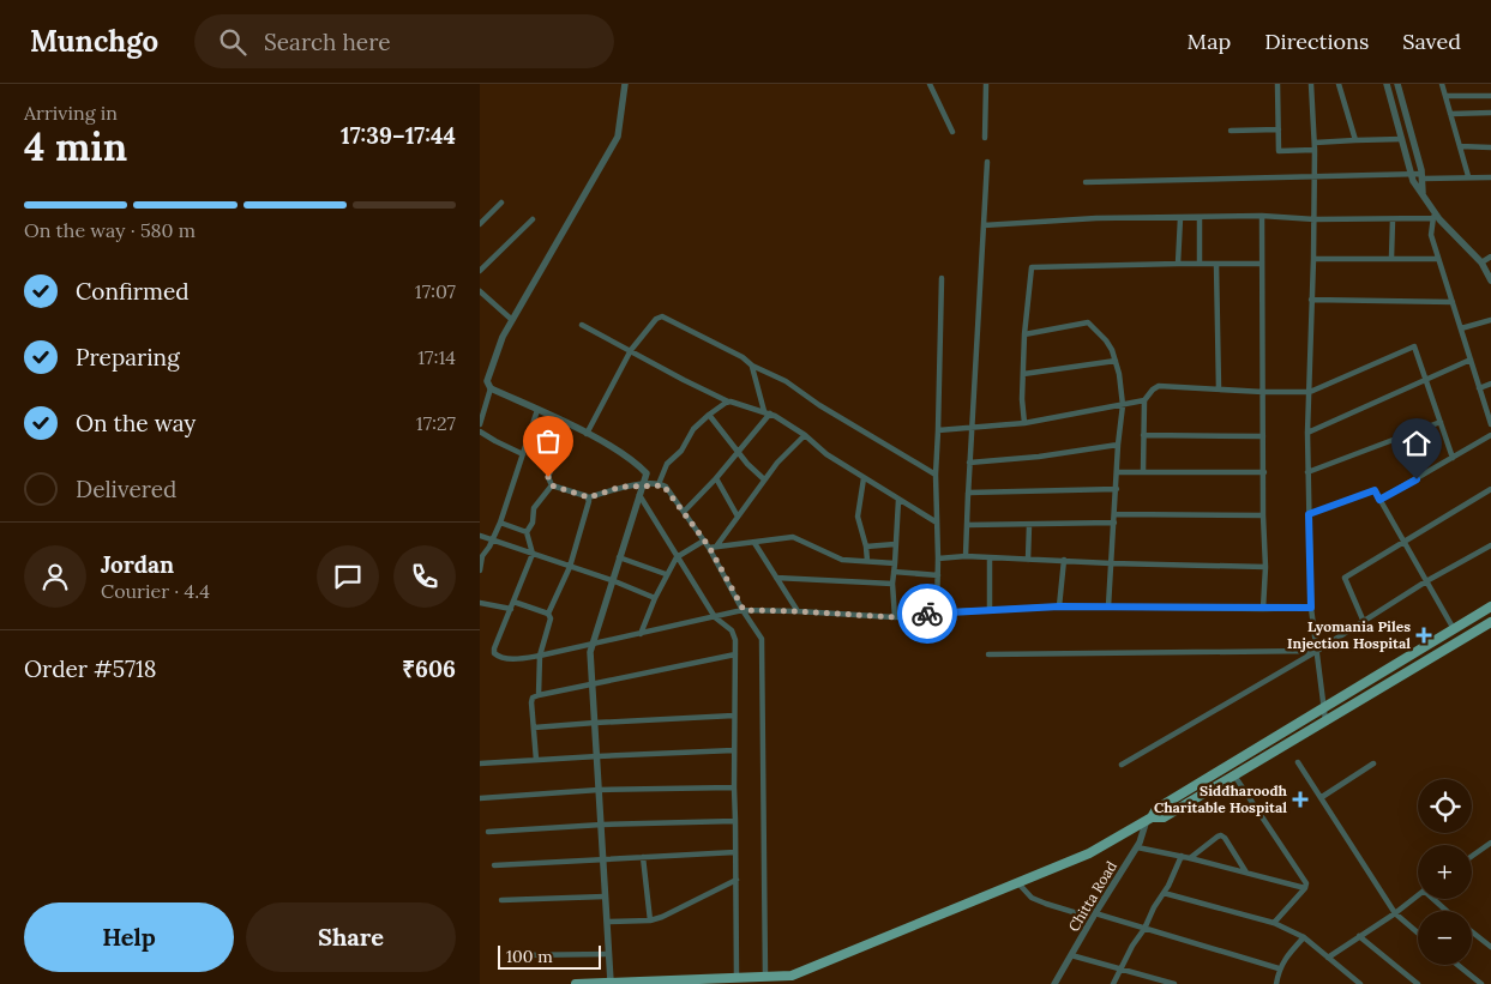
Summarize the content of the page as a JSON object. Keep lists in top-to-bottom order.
{
  "streets": {
    "street": ["Chitta Road"]
  },
  "places": {
    "health": ["Lyomania Piles Injection Hospital", "Siddharoodh Charitable Hospital"]
  },
  "scale_bar": "100 m",
  "page": {
    "header": "Munchgo",
    "search": "Search here",
    "nav": ["Map", "Directions", "Saved"],
    "heading": ["4 min", "Arriving in", "17:39–17:44"],
    "panel": [
      "Jordan",
      "Courier · 4.4",
      "Order #5718",
      "₹606"
    ],
    "bar": "On the way · 580 m",
    "list": [
      ["Confirmed", "17:07"],
      ["Preparing", "17:14"],
      ["On the way", "17:27"],
      "Delivered"
    ],
    "map_buttons": ["+", "−"],
    "buttons": ["Help", "Share"],
    "scale": "100 m"
  }
}
